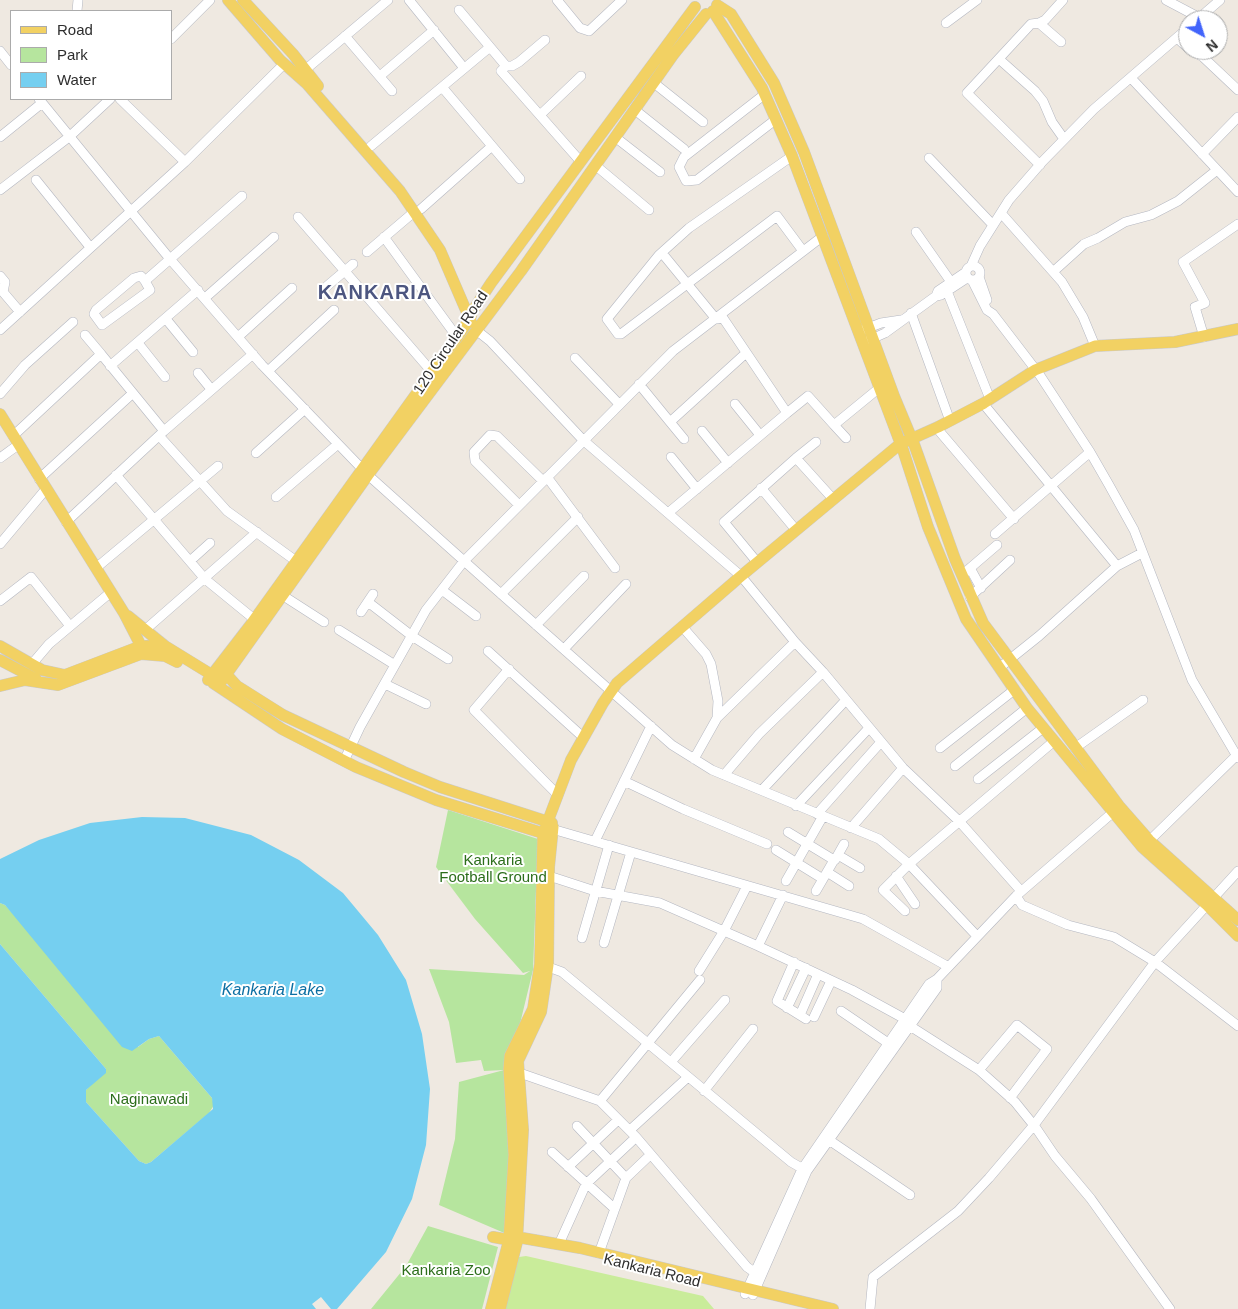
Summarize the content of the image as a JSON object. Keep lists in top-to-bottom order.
{
  "streets": {
    "main road": ["120 Circular Road", "Kankaria Road"]
  },
  "districts": ["KANKARIA"],
  "water": ["Kankaria Lake"],
  "parks": ["Kankaria Football Ground", "Naginawadi", "Kankaria Zoo"],
  "legend": ["Road", "Park", "Water"],
  "north": "bottom right"
}
